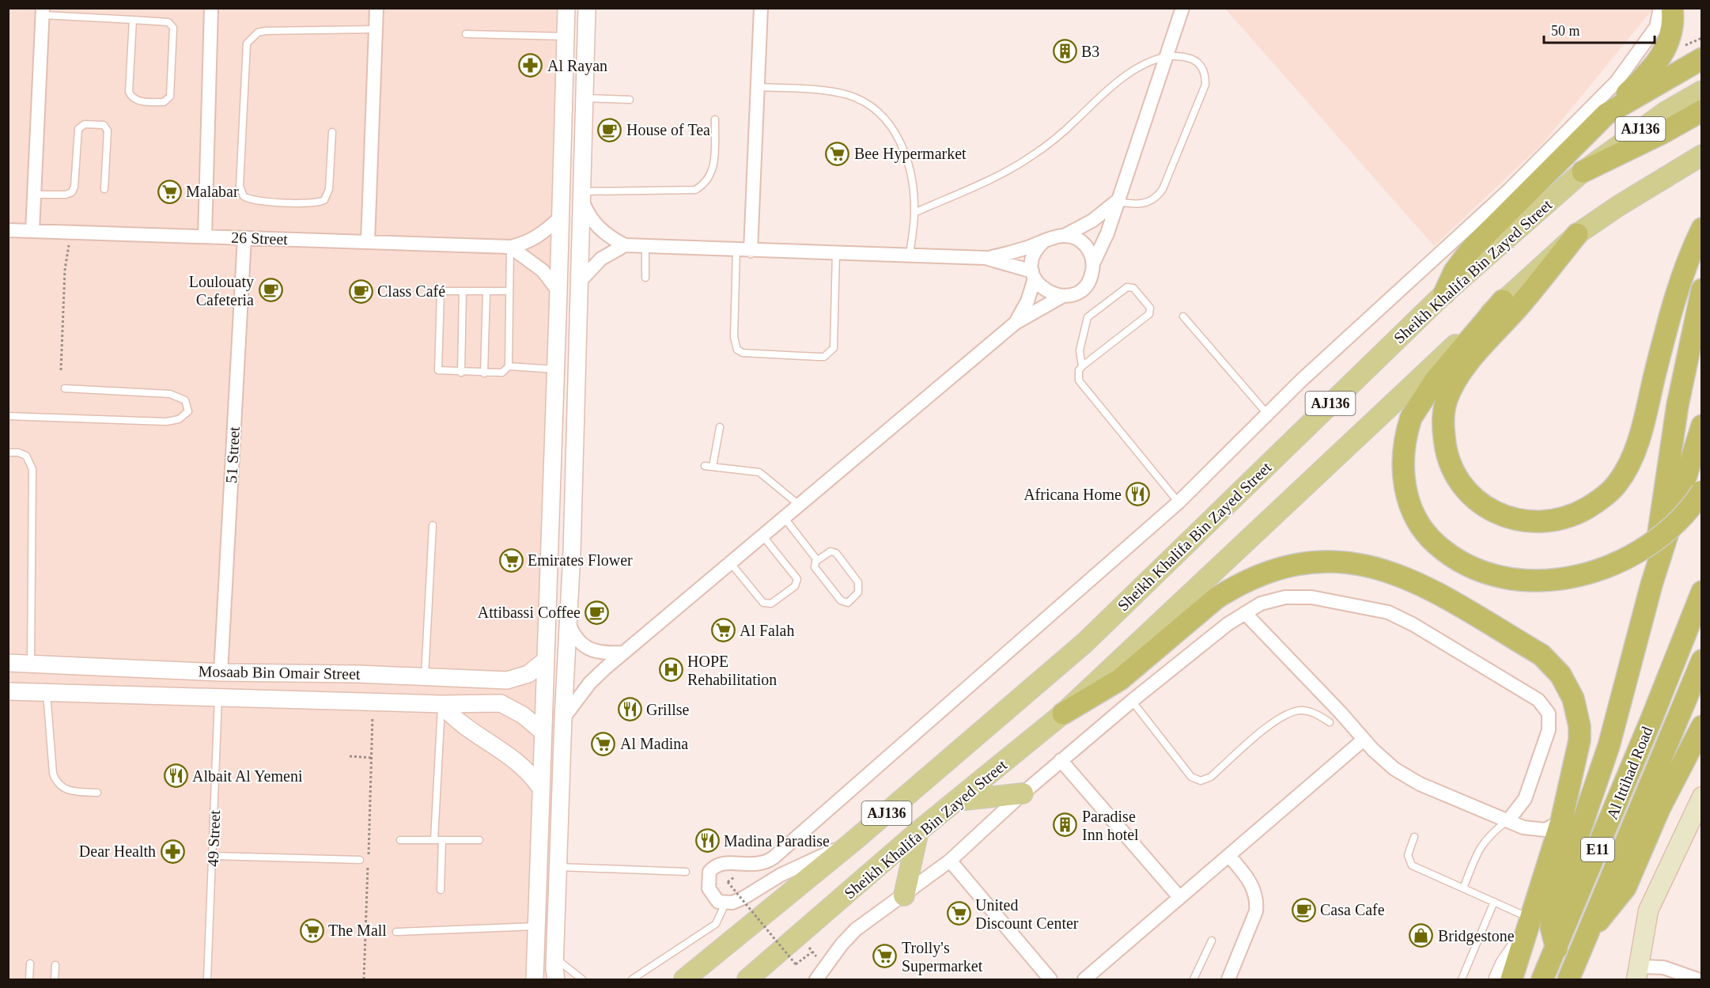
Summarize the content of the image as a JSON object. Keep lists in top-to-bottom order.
{
  "streets": {
    "highway": ["Al Ittihad Road", "E11"],
    "main road": ["AJ136", "Sheikh Khalifa Bin Zayed Street"],
    "street": ["26 Street", "51 Street", "Mosaab Bin Omair Street"],
    "lane": ["49 Street"]
  },
  "crossings": [
    ["26 Street", "51 Street"],
    ["51 Street", "Mosaab Bin Omair Street"],
    ["Mosaab Bin Omair Street", "49 Street"]
  ],
  "places": {
    "building": ["B3", "Paradise Inn hotel"],
    "pharmacy": ["Al Rayan", "Dear Health"],
    "cafe": [
      "House of Tea",
      "Loulouaty Cafeteria",
      "Class Café",
      "Attibassi Coffee",
      "Casa Cafe"
    ],
    "supermarket": [
      "Bee Hypermarket",
      "Malabar",
      "Emirates Flower",
      "Al Falah",
      "Al Madina",
      "United Discount Center",
      "The Mall",
      "Trolly's Supermarket"
    ],
    "restaurant": [
      "Africana Home",
      "Grillse",
      "Albait Al Yemeni",
      "Madina Paradise"
    ],
    "hospital": ["HOPE Rehabilitation"],
    "shop": ["Bridgestone"]
  },
  "scale_bar": "50 m"
}
